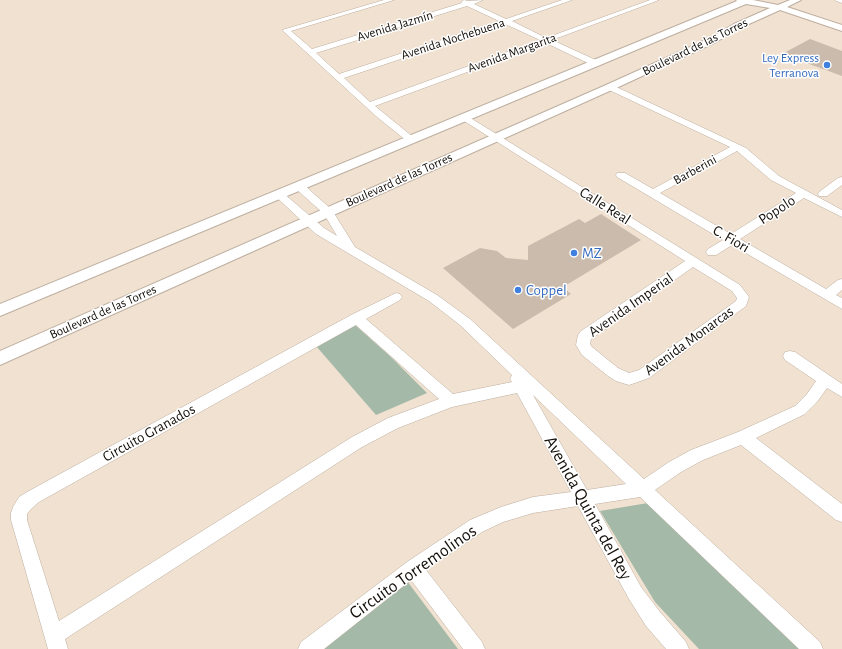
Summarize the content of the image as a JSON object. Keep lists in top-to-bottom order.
{
  "streets": {
    "street": [
      "Avenida Jazmín",
      "Avenida Nochebuena",
      "Boulevard de las Torres",
      "Avenida Margarita",
      "Barberini",
      "Calle Real",
      "Popolo",
      "C. Fiori",
      "Avenida Imperial",
      "Avenida Monarcas",
      "Circuito Granados",
      "Avenida Quinta del Rey",
      "Circuito Torremolinos"
    ]
  },
  "crossings": [
    ["Boulevard de las Torres", "Calle Real"],
    ["Boulevard de las Torres", "Avenida Quinta del Rey"],
    ["Barberini", "C. Fiori"],
    ["Calle Real", "Avenida Imperial"],
    ["Calle Real", "Avenida Monarcas"],
    ["Popolo", "C. Fiori"],
    ["Avenida Imperial", "Avenida Monarcas"],
    ["Avenida Quinta del Rey", "Circuito Torremolinos"]
  ],
  "places": ["Ley Express Terranova", "MZ", "Coppel"]
}
